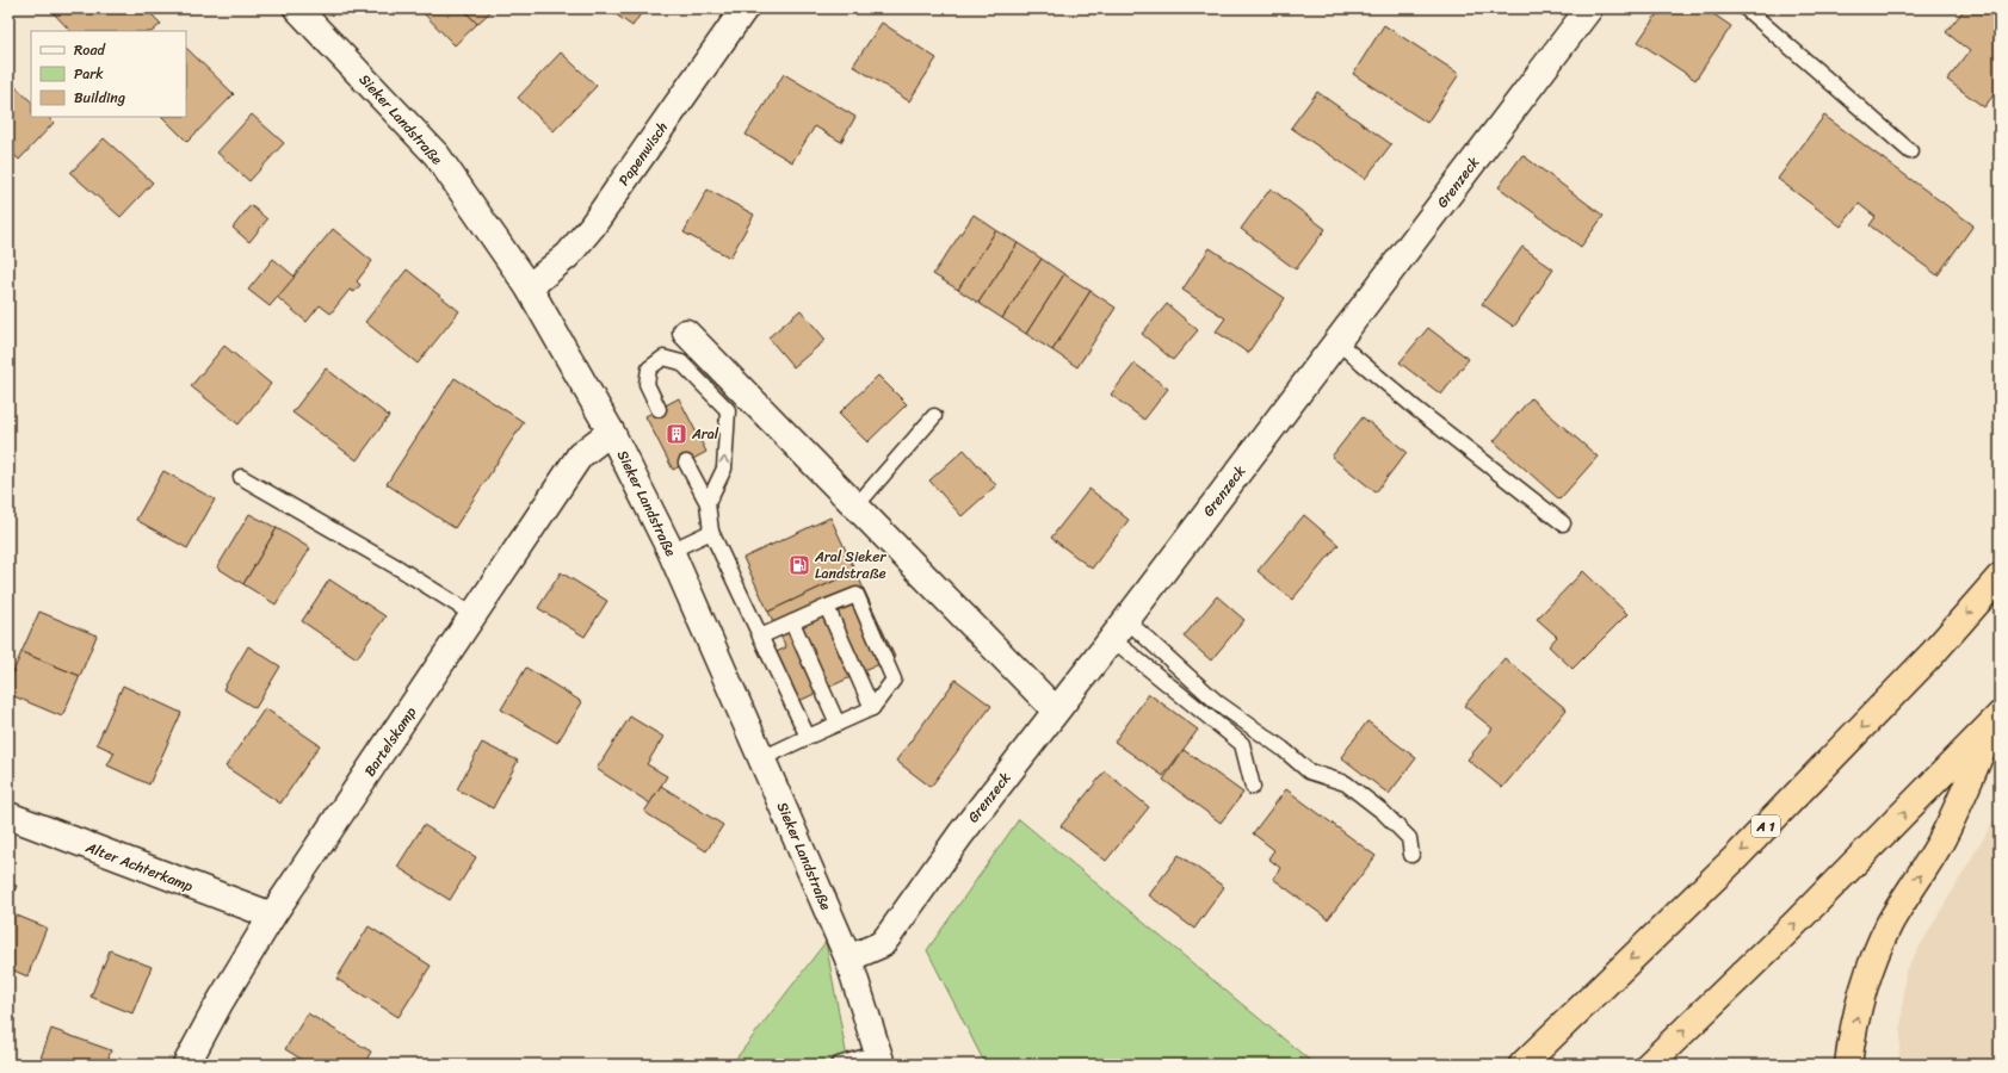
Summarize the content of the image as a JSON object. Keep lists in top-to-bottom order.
{
  "streets": {
    "highway": ["A 1"],
    "street": [
      "Sieker Landstraße",
      "Papenwisch",
      "Grenzeck",
      "Bartelskamp",
      "Alter Achterkamp"
    ]
  },
  "crossings": [
    ["Sieker Landstraße", "Papenwisch"],
    ["Sieker Landstraße", "Grenzeck"],
    ["Sieker Landstraße", "Bartelskamp"],
    ["Bartelskamp", "Alter Achterkamp"]
  ],
  "places": {
    "building": ["Aral"],
    "fuel station": ["Aral Sieker Landstraße"]
  },
  "legend": ["Road", "Park", "Building"]
}
